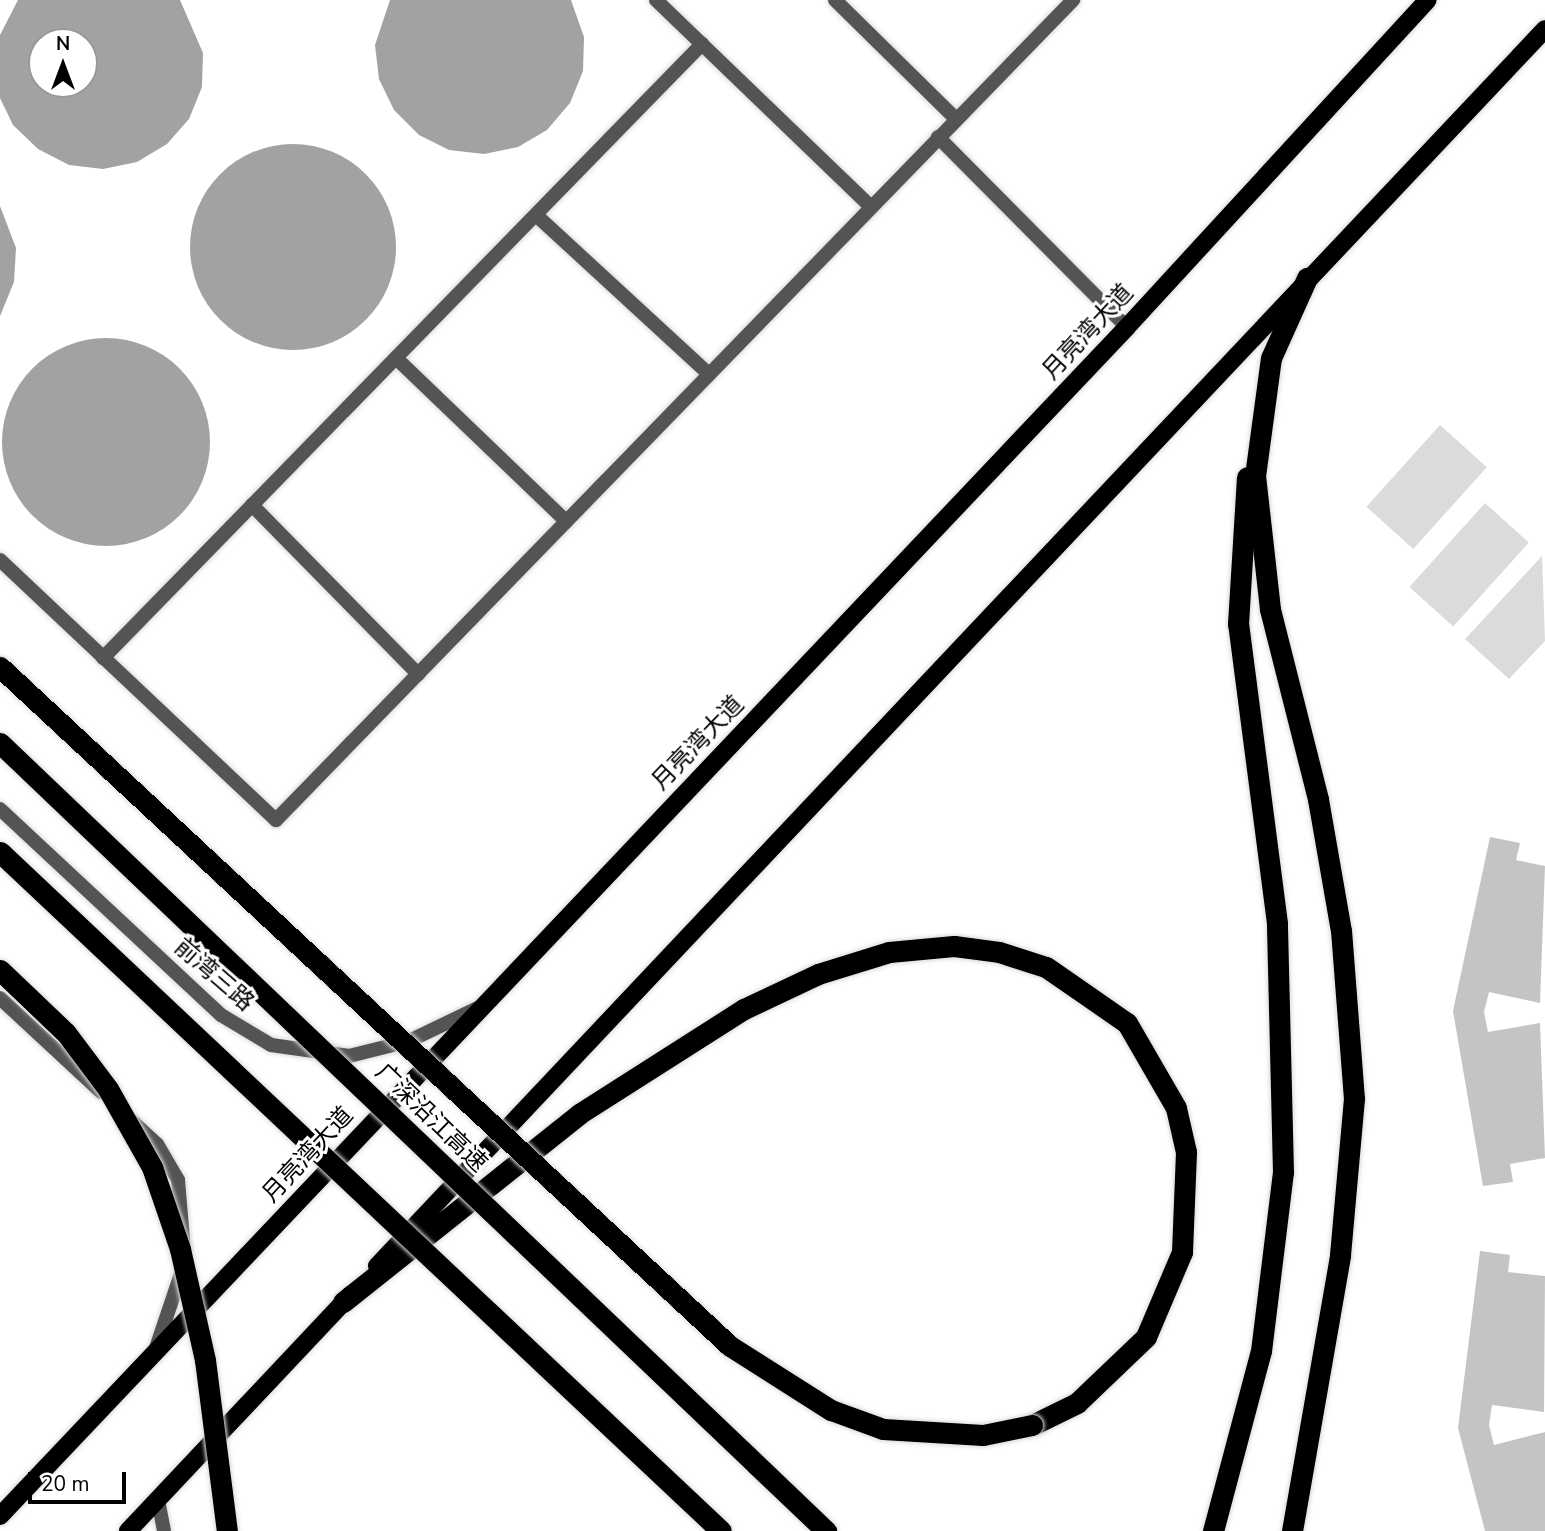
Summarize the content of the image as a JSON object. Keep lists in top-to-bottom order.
{
  "streets": {
    "highway": ["广深沿江高速"],
    "main road": ["月亮湾大道"],
    "street": ["前湾三路"]
  },
  "crossings": [
    ["月亮湾大道", "前湾三路"]
  ],
  "scale_bar": "20 m",
  "north": "top"
}
